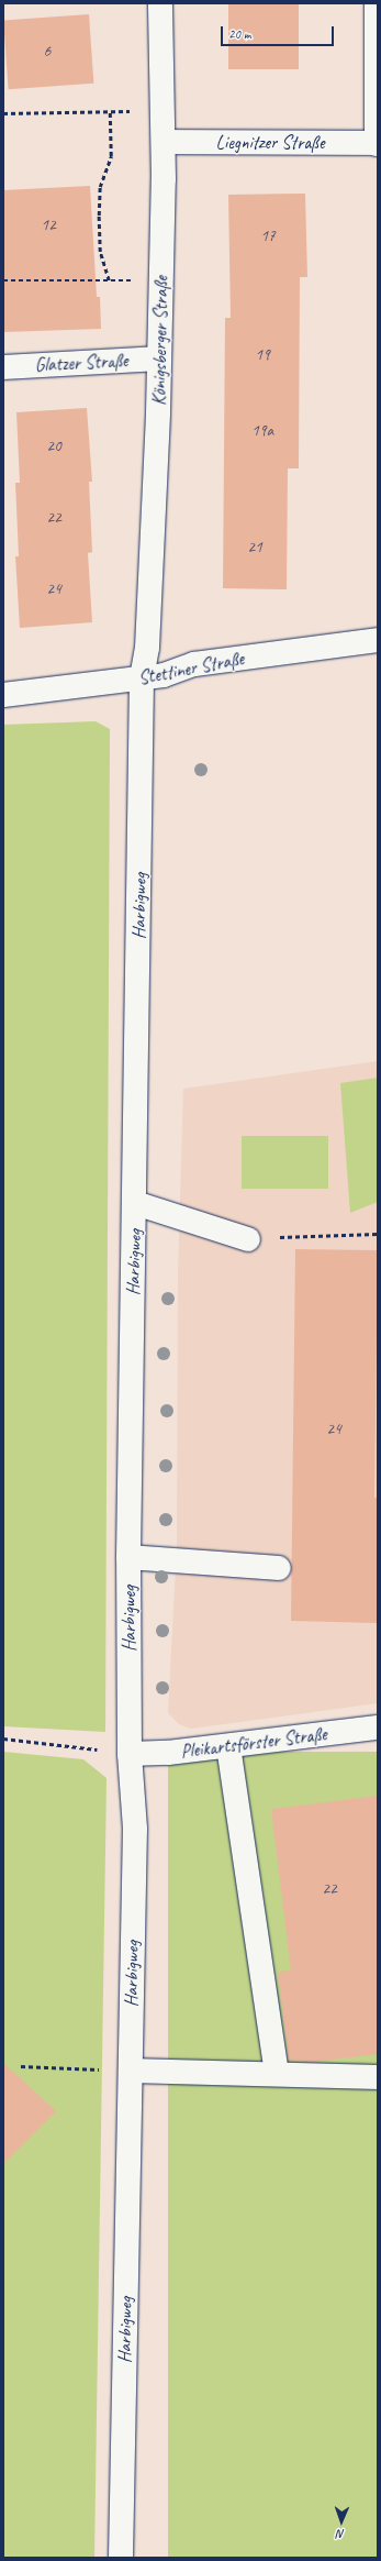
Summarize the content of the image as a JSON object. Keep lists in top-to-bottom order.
{
  "streets": {
    "street": [
      "Liegnitzer Straße",
      "Königsberger Straße",
      "Glatzer Straße",
      "Stettiner Straße",
      "Harbigweg",
      "Pleikartsförster Straße"
    ]
  },
  "crossings": [
    ["Liegnitzer Straße", "Königsberger Straße"],
    ["Königsberger Straße", "Glatzer Straße"],
    ["Königsberger Straße", "Stettiner Straße"],
    ["Königsberger Straße", "Harbigweg"],
    ["Stettiner Straße", "Harbigweg"],
    ["Harbigweg", "Pleikartsförster Straße"]
  ],
  "house_numbers": [
    "6",
    "12",
    "17",
    "19",
    "19a",
    "20",
    "22",
    "21",
    "24",
    "24",
    "22"
  ],
  "scale_bar": "20 m",
  "north": "bottom"
}
